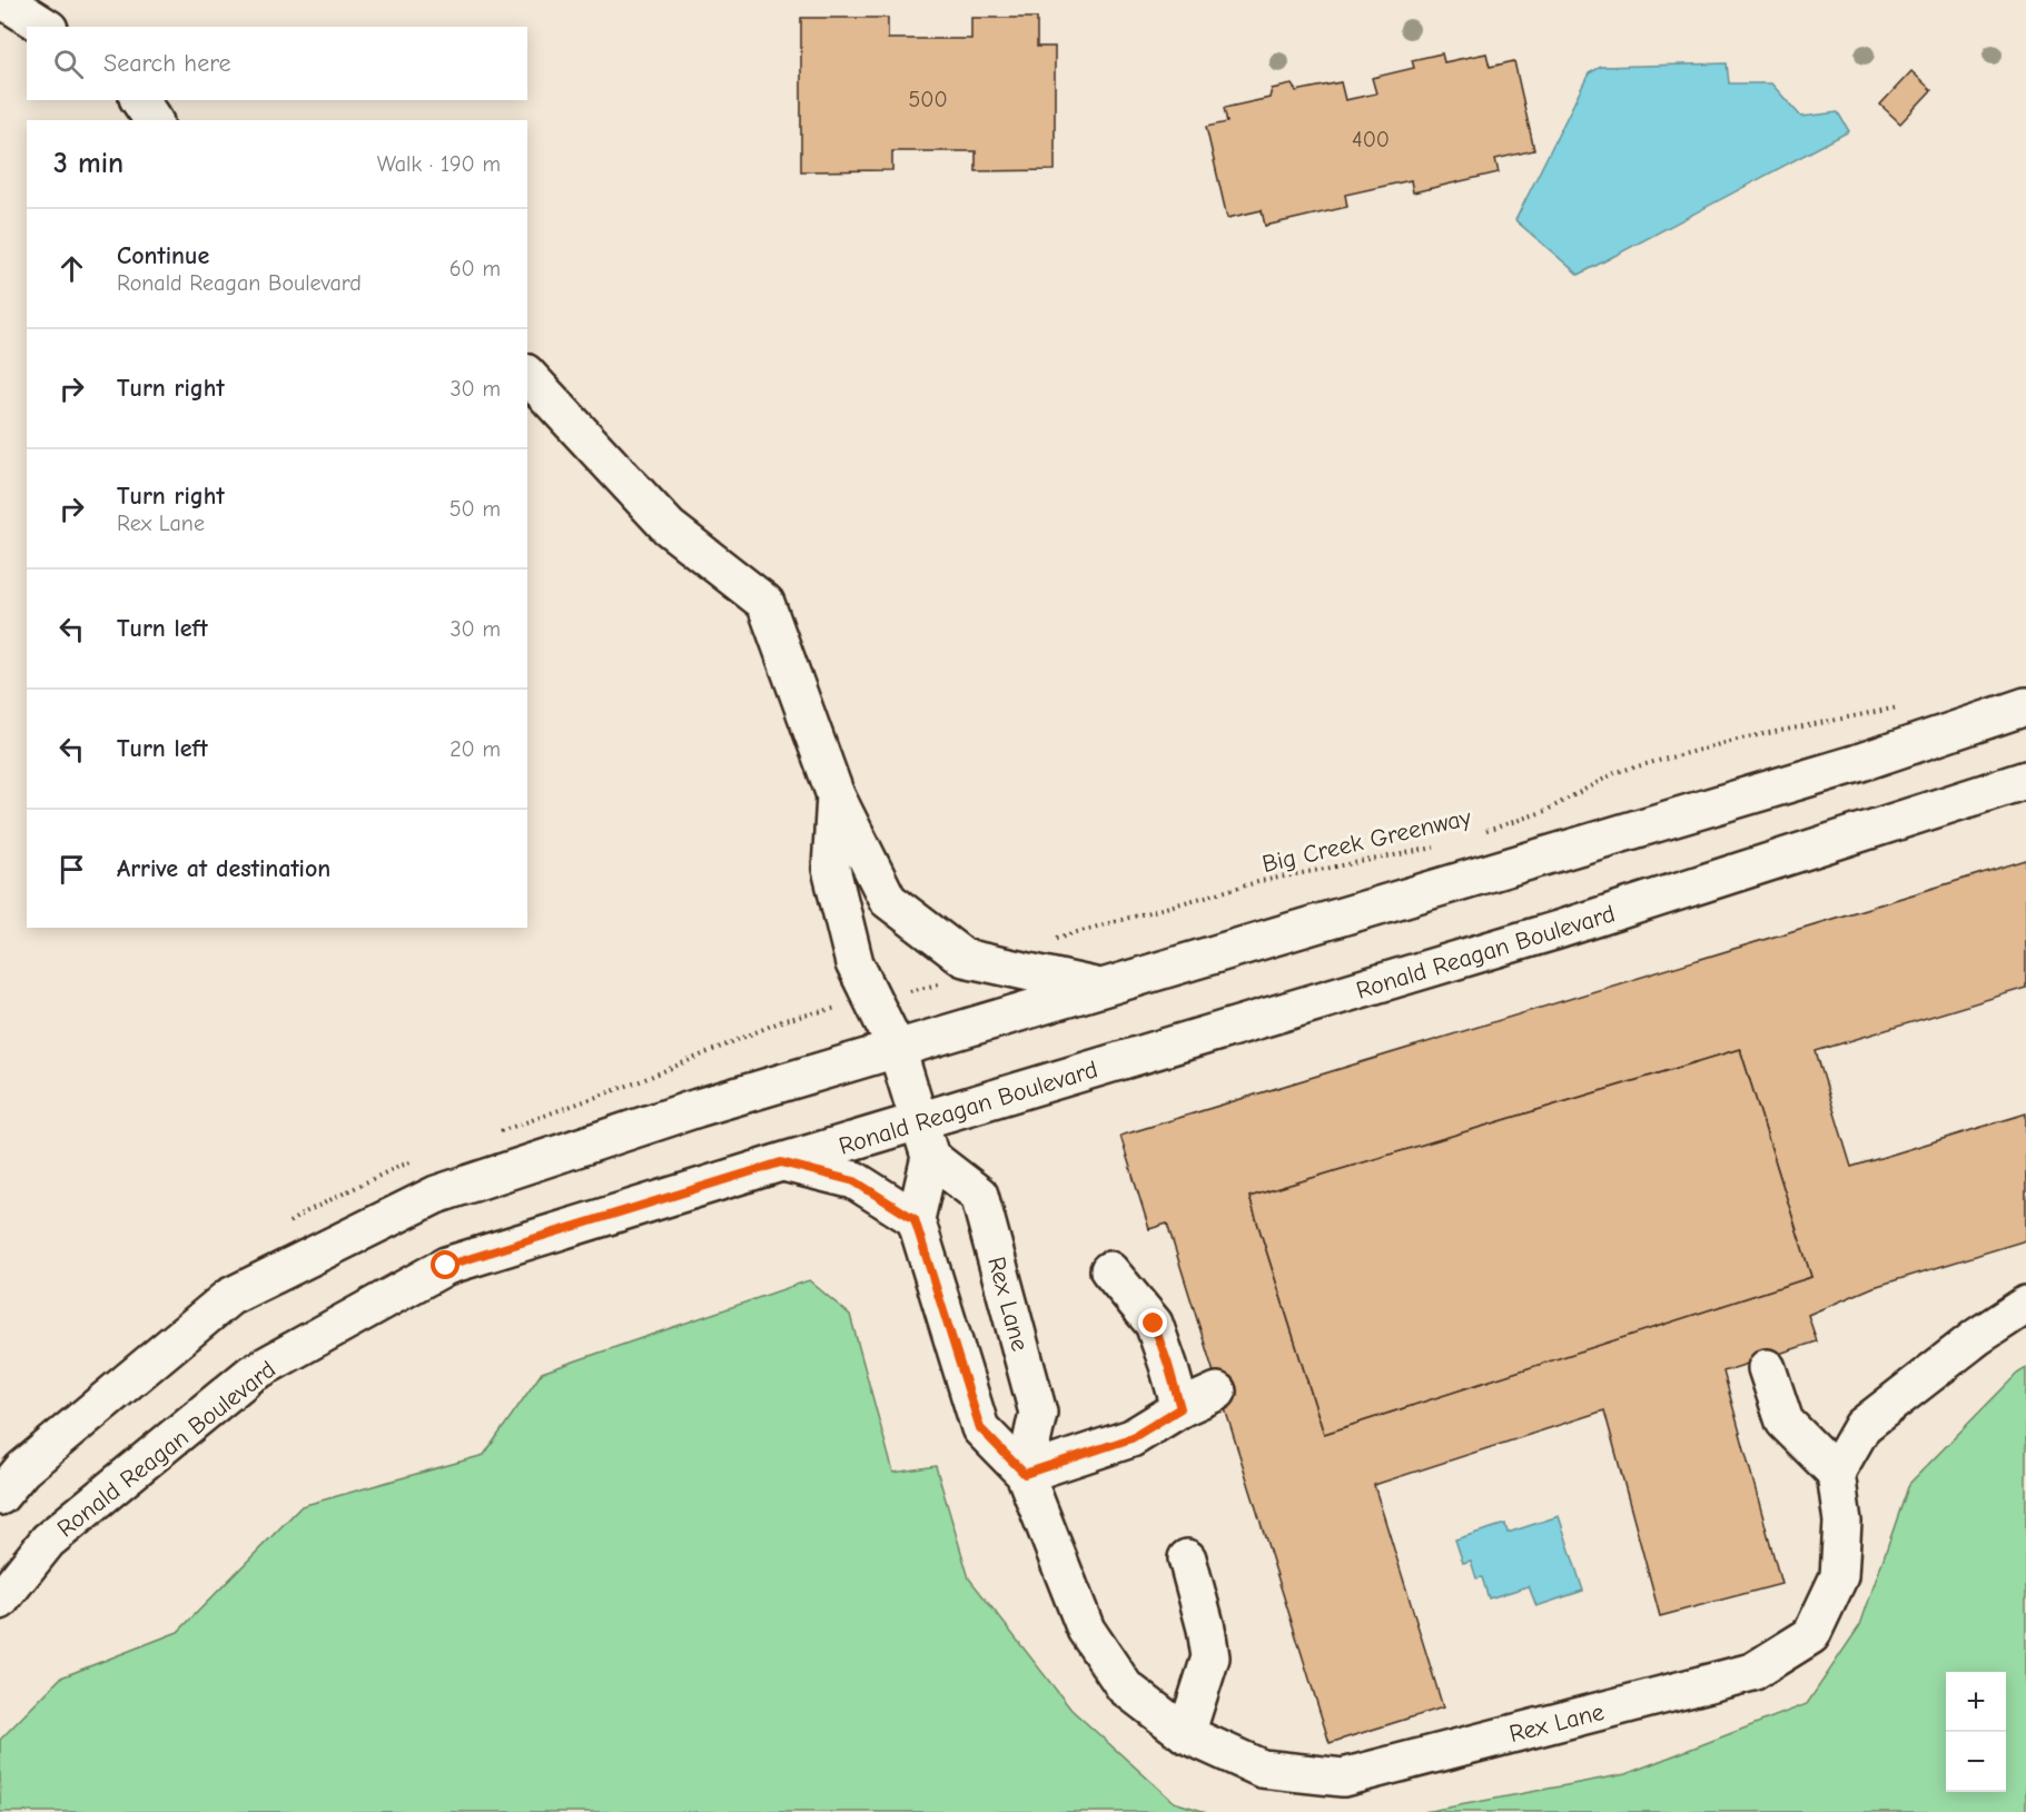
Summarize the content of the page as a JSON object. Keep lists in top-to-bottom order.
{
  "streets": {
    "main road": ["Ronald Reagan Boulevard", "Rex Lane"],
    "path": ["Big Creek Greenway"]
  },
  "house_numbers": ["500", "400"],
  "page": {
    "search": "Search here",
    "heading": ["3 min", "Walk · 190 m"],
    "list": [
      ["Continue", "Ronald Reagan Boulevard", "60 m"],
      ["Turn right", "30 m"],
      ["Turn right", "Rex Lane", "50 m"],
      ["Turn left", "30 m"],
      ["Turn left", "20 m"],
      "Arrive at destination"
    ],
    "map_buttons": ["+", "−"]
  }
}
